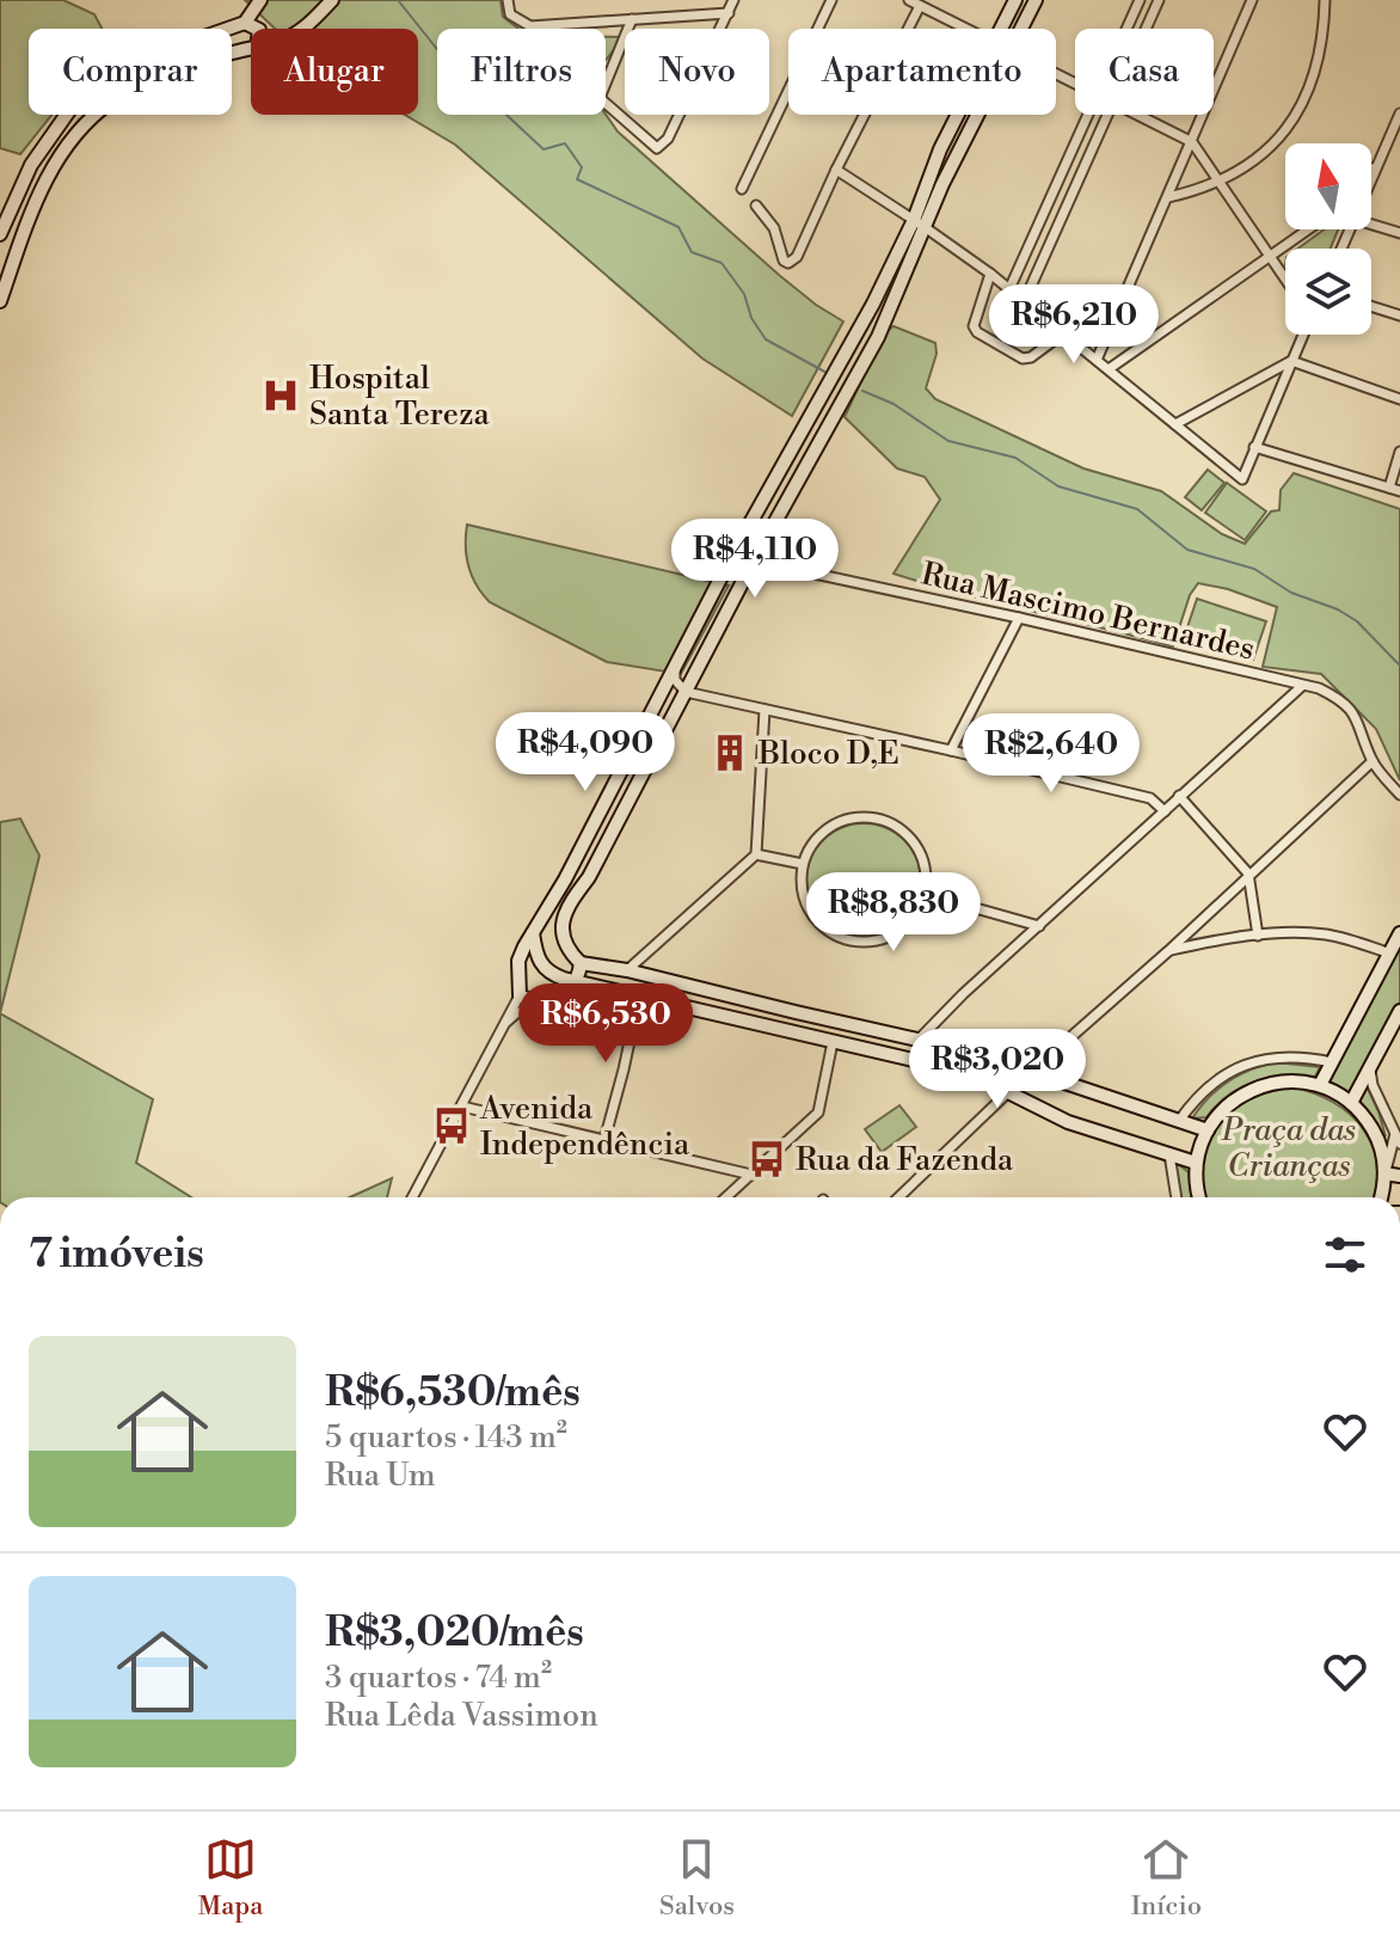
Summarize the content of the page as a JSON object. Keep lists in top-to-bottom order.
{
  "streets": {
    "street": ["Rua Mascimo Bernardes"]
  },
  "parks": ["Praça das Crianças"],
  "places": {
    "hospital": ["Hospital Santa Tereza"],
    "building": ["Bloco D,E"],
    "bus stop": ["Avenida Independência", "Rua da Fazenda"]
  },
  "north": "top",
  "page": {
    "chip": [
      "Comprar",
      "Alugar",
      "Filtros",
      "Novo",
      "Apartamento",
      "Casa"
    ],
    "price": [
      "R$6,210",
      "R$4,110",
      "R$4,090",
      "R$2,640",
      "R$8,830",
      "R$6,530",
      "R$3,020"
    ],
    "heading": "7 imóveis",
    "list": [
      {
        "name": "R$6,530/mês",
        "note": "5 quartos · 143 m² · Rua Um"
      },
      {
        "name": "R$3,020/mês",
        "note": "3 quartos · 74 m² · Rua Lêda Vassimon"
      }
    ],
    "tabs": ["Mapa", "Salvos", "Início"]
  }
}
